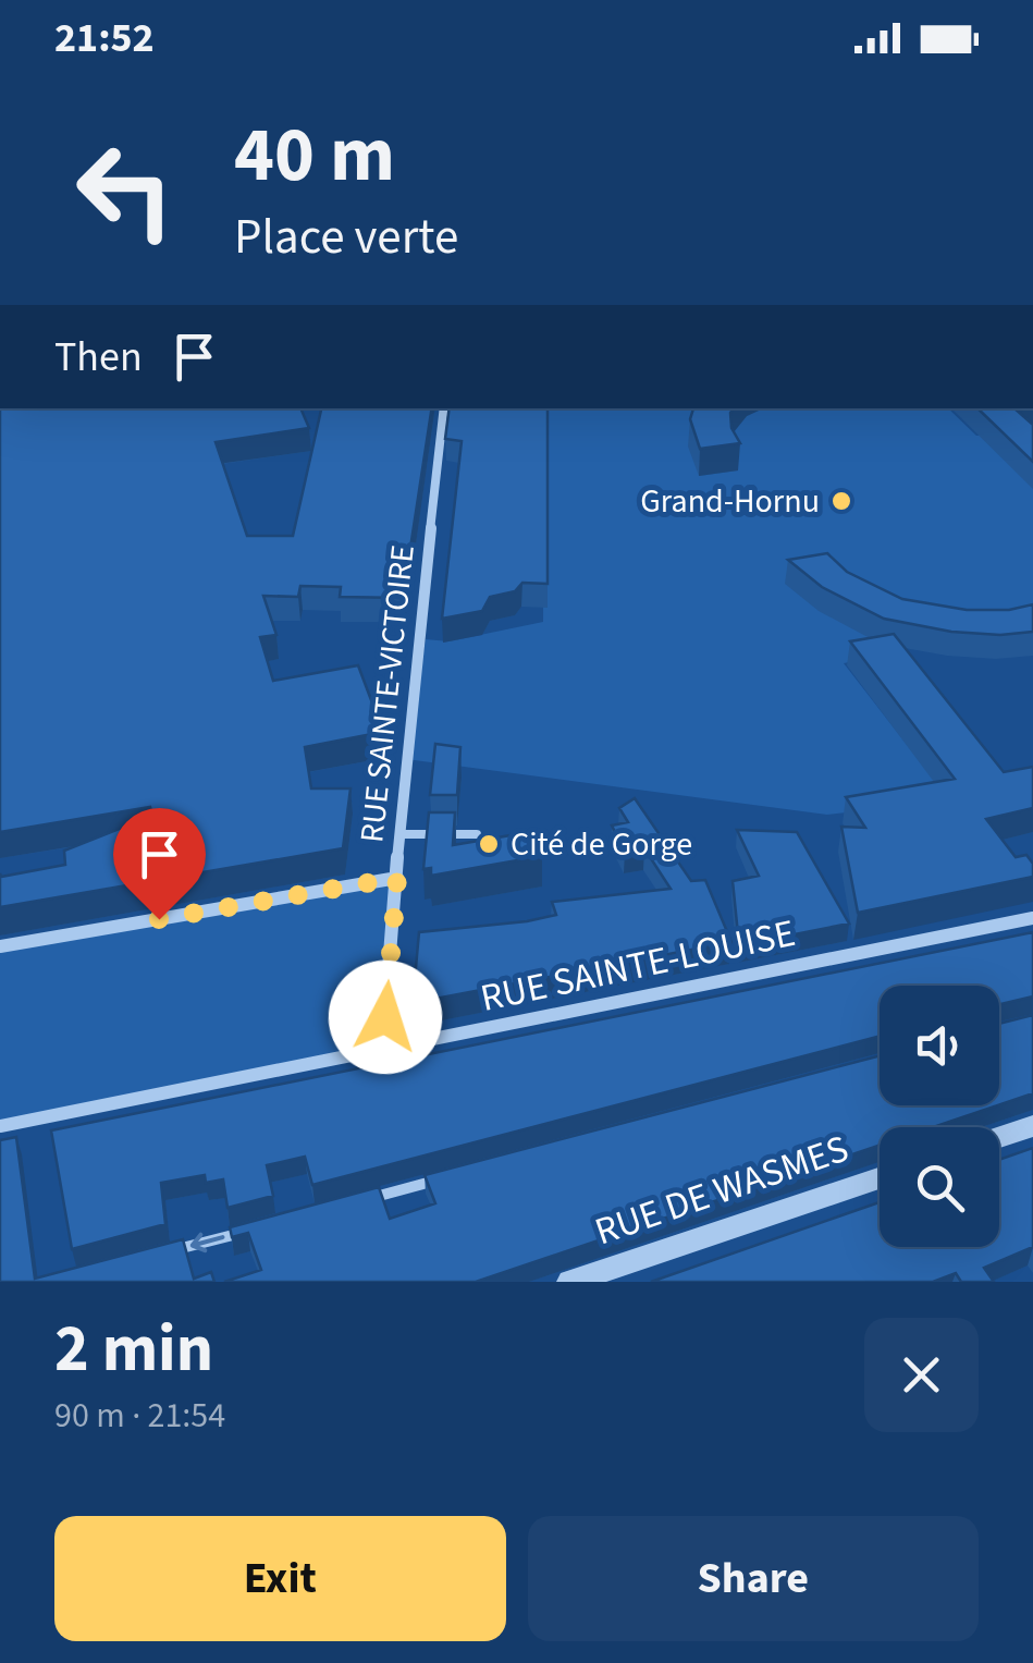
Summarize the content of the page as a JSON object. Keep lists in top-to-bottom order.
{
  "streets": {
    "street": ["RUE SAINTE-VICTOIRE", "RUE SAINTE-LOUISE", "RUE DE WASMES"]
  },
  "crossings": [
    ["RUE SAINTE-VICTOIRE", "RUE SAINTE-LOUISE"]
  ],
  "places": ["Grand-Hornu", "Cité de Gorge"],
  "page": {
    "status": "21:52",
    "turn": ["40 m", "Place verte"],
    "then": "Then",
    "heading": ["2 min", "90 m · 21:54"],
    "buttons": ["Exit", "Share"]
  }
}
